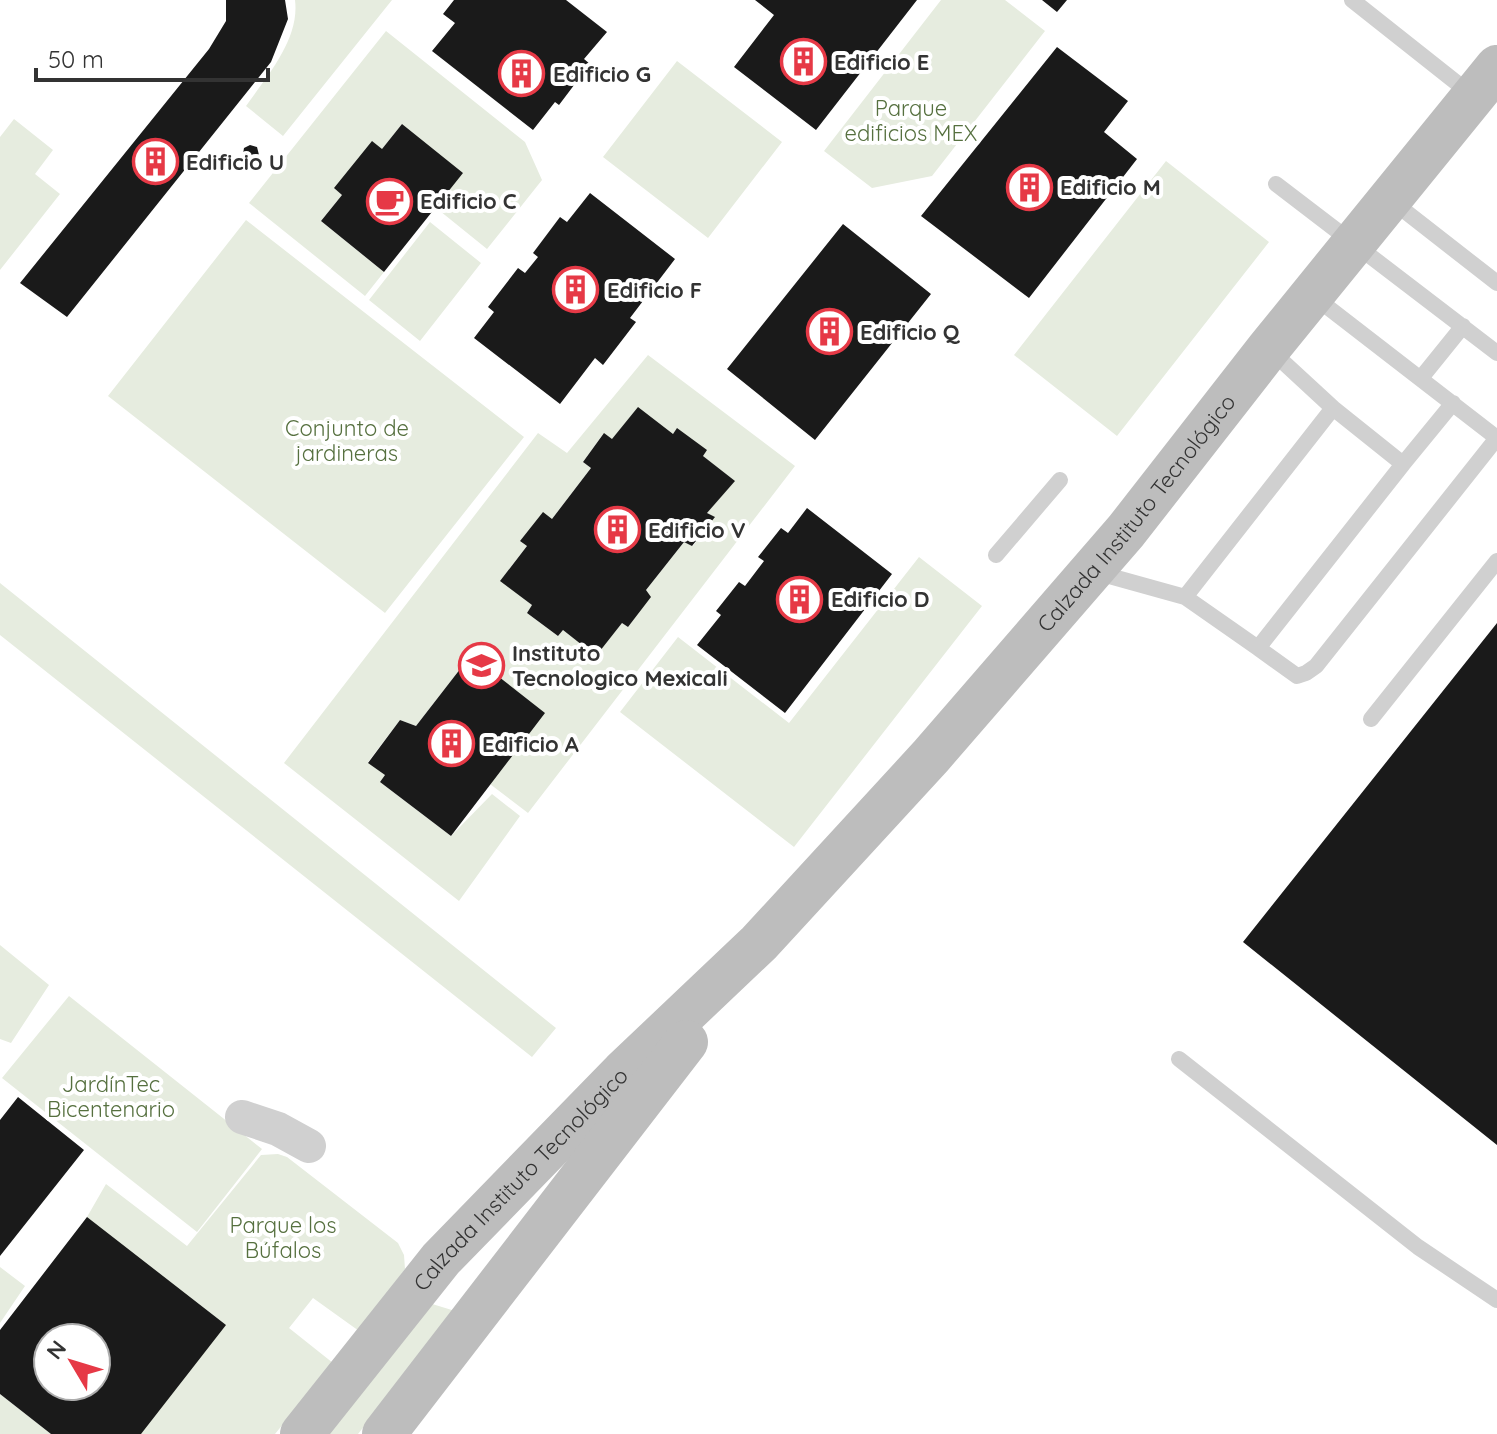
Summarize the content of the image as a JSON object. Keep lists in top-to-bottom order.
{
  "streets": {
    "street": ["Calzada Instituto Tecnológico"]
  },
  "parks": [
    "Parque edificios MEX",
    "Conjunto de jardineras",
    "JardínTec Bicentenario",
    "Parque los Búfalos"
  ],
  "places": {
    "building": [
      "Edificio E",
      "Edificio G",
      "Edificio U",
      "Edificio M",
      "Edificio F",
      "Edificio Q",
      "Edificio V",
      "Edificio D",
      "Edificio A"
    ],
    "cafe": ["Edificio C"],
    "school or university": ["Instituto Tecnologico Mexicali"]
  },
  "scale_bar": "50 m",
  "north": "top left"
}
